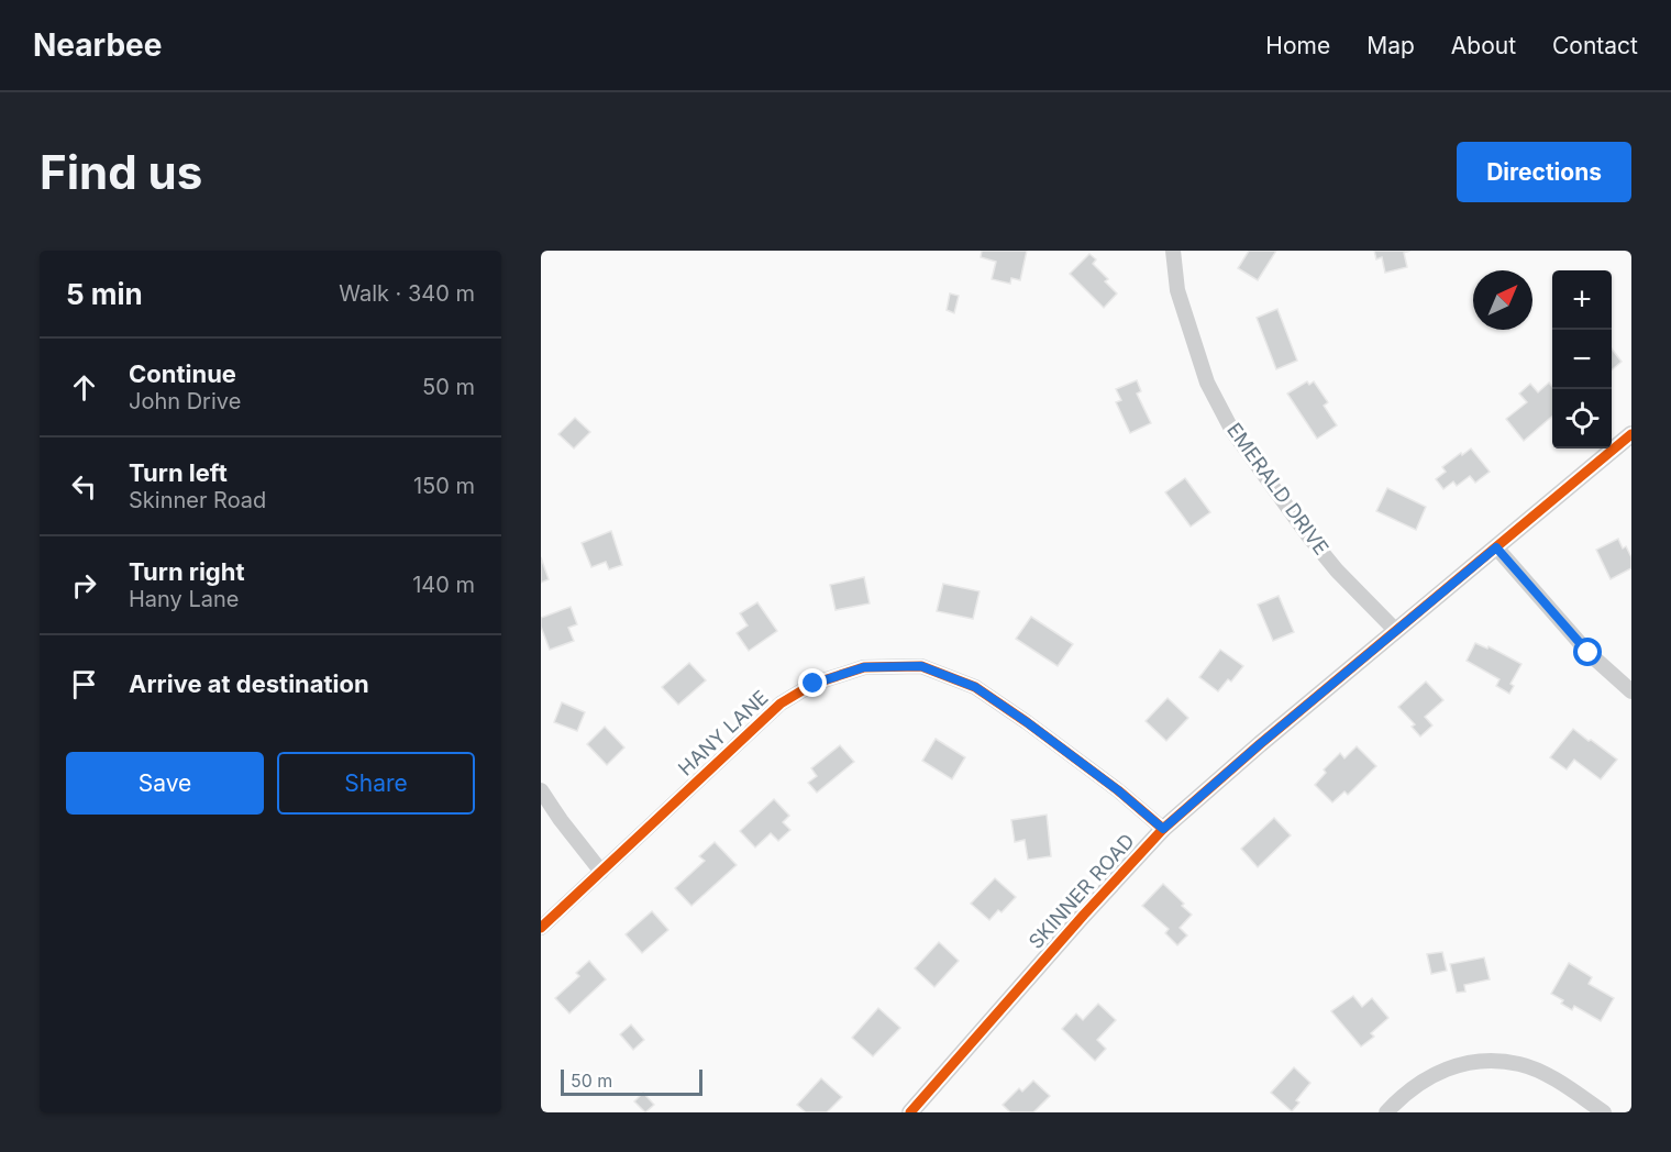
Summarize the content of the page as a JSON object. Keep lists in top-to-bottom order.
{
  "streets": {
    "street": ["EMERALD DRIVE", "HANY LANE", "SKINNER ROAD"]
  },
  "crossings": [
    ["EMERALD DRIVE", "SKINNER ROAD"],
    ["HANY LANE", "SKINNER ROAD"]
  ],
  "scale_bar": "50 m",
  "north": "top right",
  "page": {
    "header": "Nearbee",
    "nav": [
      "Home",
      "Map",
      "About",
      "Contact"
    ],
    "buttons": [
      "Directions",
      ["Save", "Share"]
    ],
    "title": "Find us",
    "heading": ["5 min", "Walk · 340 m"],
    "map_buttons": ["+", "−"],
    "list": [
      ["Continue", "John Drive", "50 m"],
      ["Turn left", "Skinner Road", "150 m"],
      ["Turn right", "Hany Lane", "140 m"],
      "Arrive at destination"
    ],
    "scale": "50 m"
  }
}
